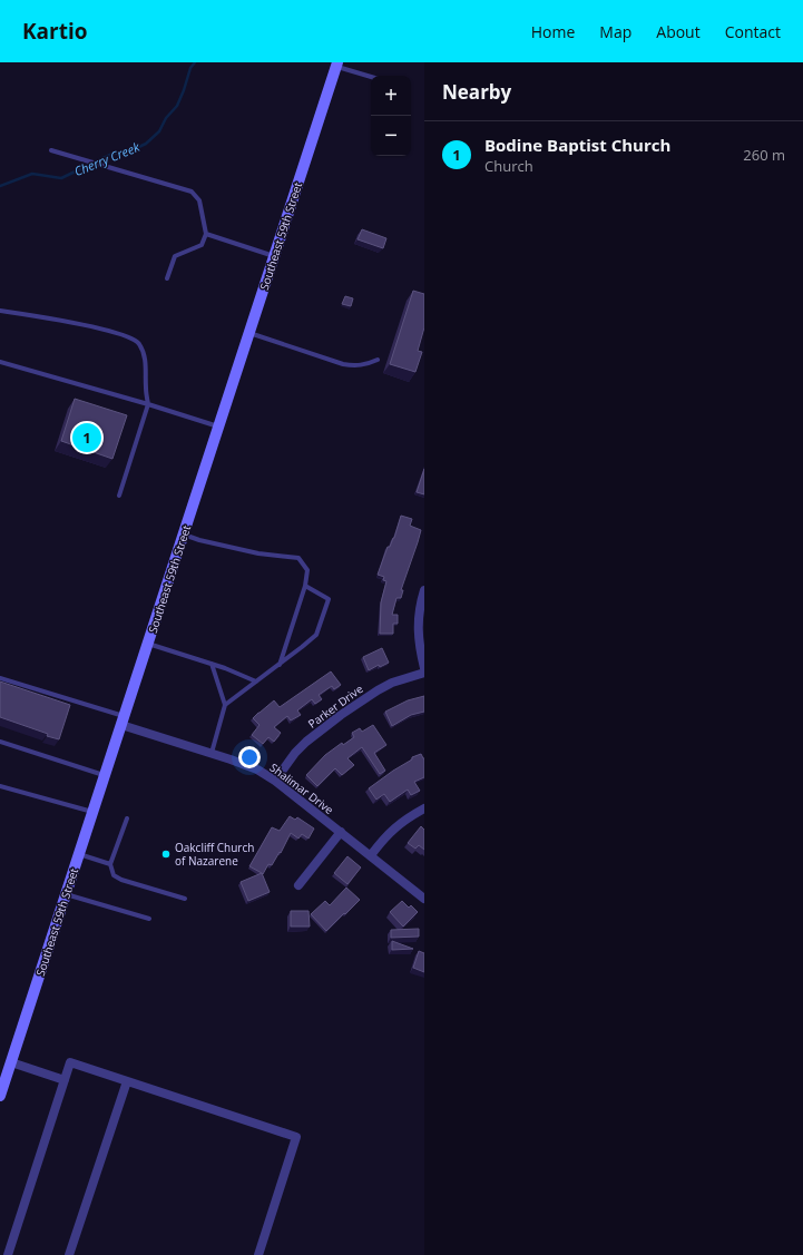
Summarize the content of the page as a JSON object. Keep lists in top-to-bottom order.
{
  "streets": {
    "main road": ["Southeast 59th Street"],
    "street": ["Parker Drive", "Shalimar Drive"]
  },
  "crossings": [
    ["Southeast 59th Street", "Shalimar Drive"],
    ["Parker Drive", "Shalimar Drive"]
  ],
  "water": ["Cherry Creek"],
  "places": ["Oakcliff Church of Nazarene"],
  "page": {
    "header": "Kartio",
    "nav": [
      "Home",
      "Map",
      "About",
      "Contact"
    ],
    "heading": "Nearby",
    "map_buttons": ["+", "−"],
    "list": [
      {
        "mark": "1",
        "name": "Bodine Baptist Church",
        "note": "Church",
        "value": "260 m"
      }
    ],
    "pins": "1"
  }
}
